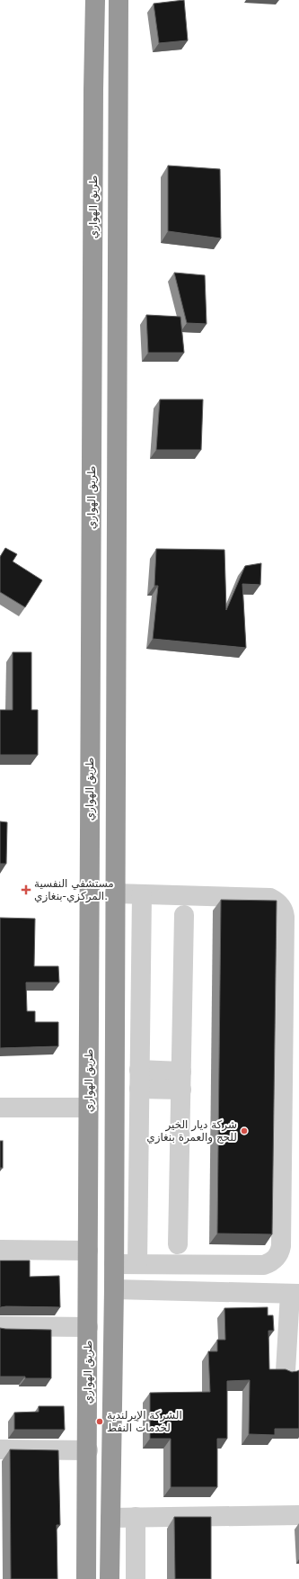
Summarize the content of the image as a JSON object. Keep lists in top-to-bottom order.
{
  "streets": {
    "highway": ["طريق الهواري"]
  },
  "places": {
    "health": ["مستشفي النفسية المركزي-بنغازي."],
    "other": ["شركة ديار الخير للحج والعمرة بنغازي", "الشركة الإيرلندية لخدمات النفط"]
  }
}
